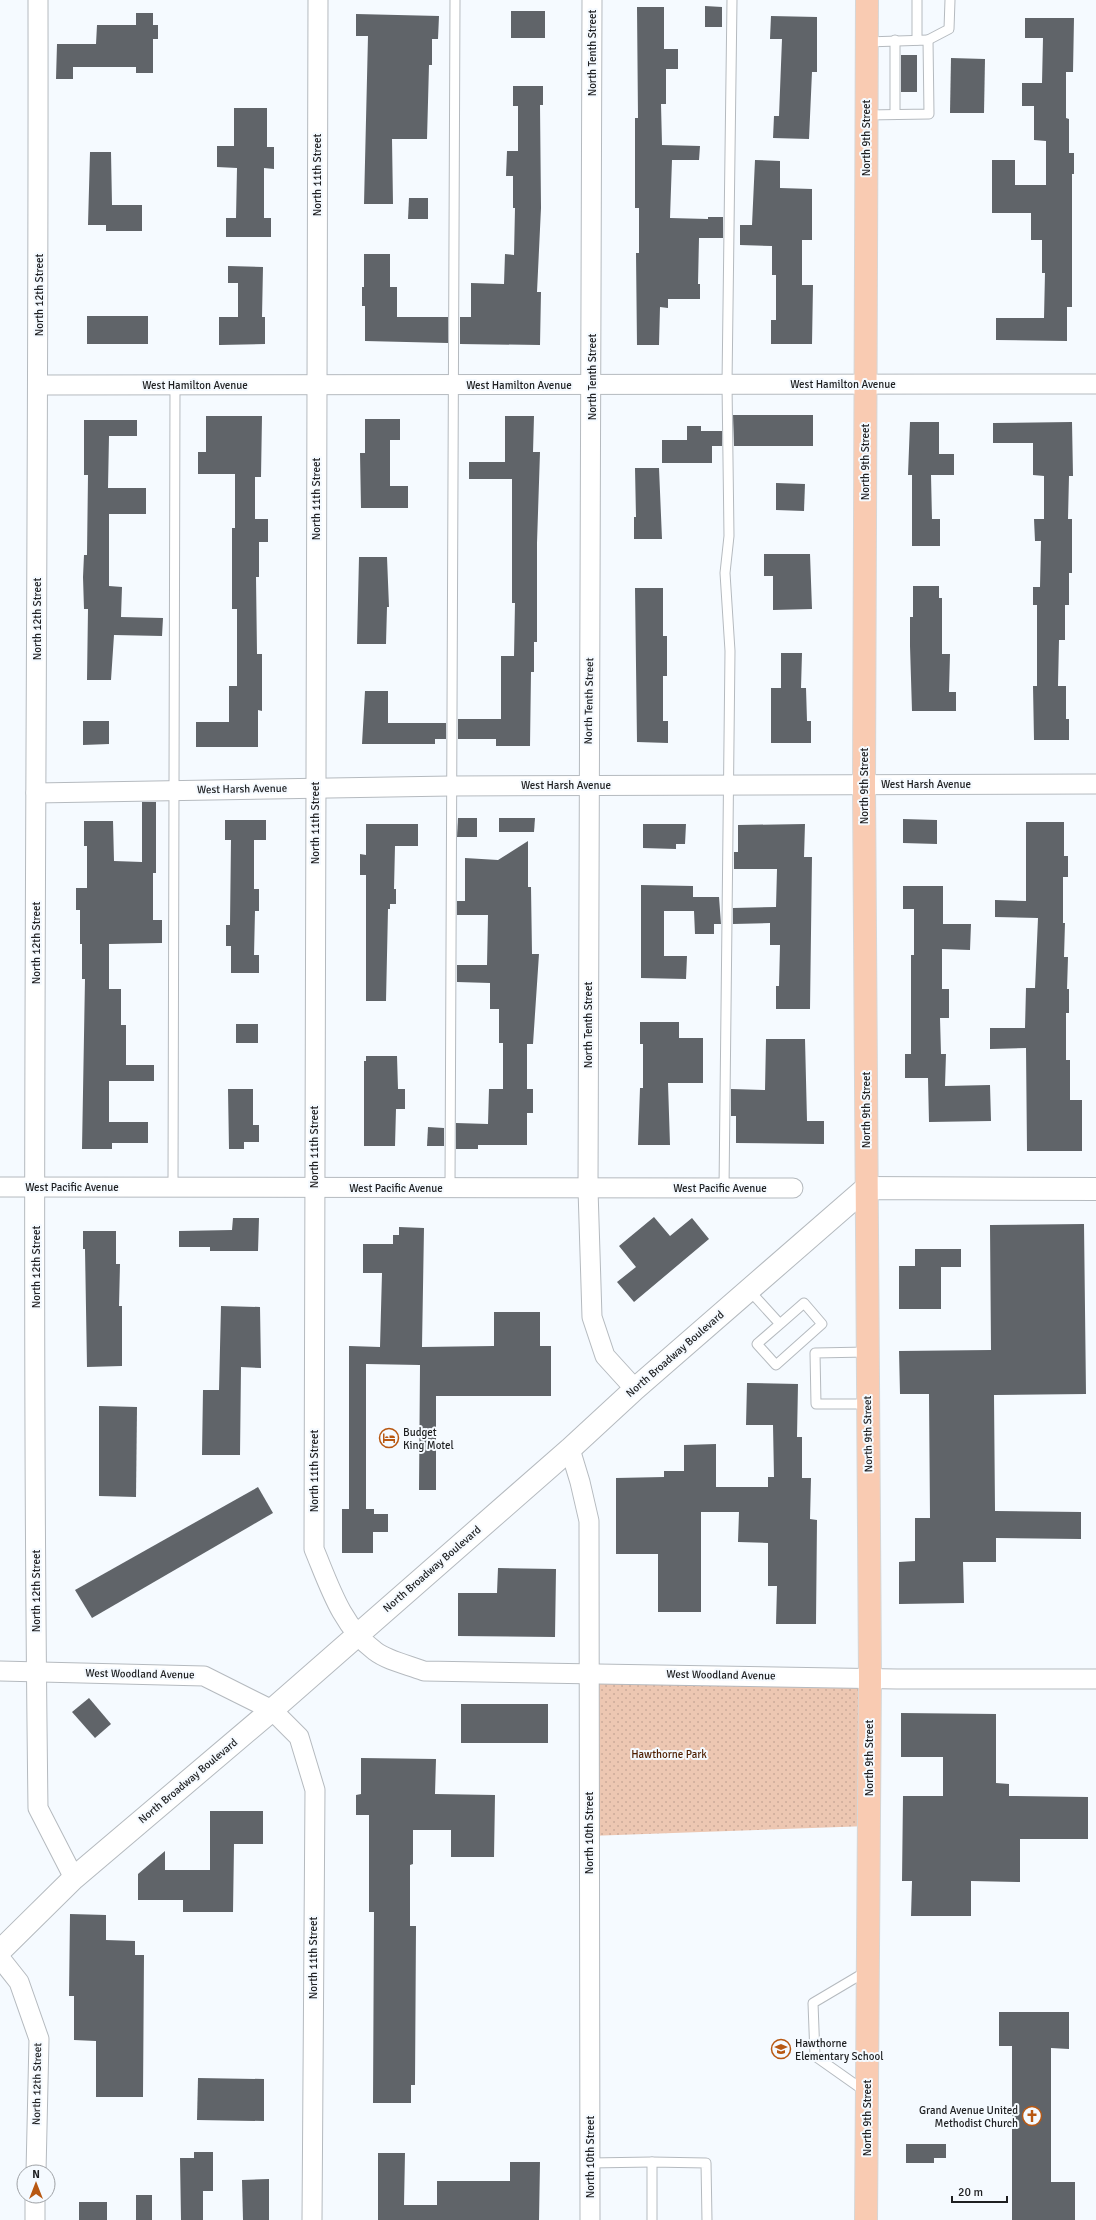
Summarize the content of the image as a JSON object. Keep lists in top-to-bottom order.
{
  "streets": {
    "main road": ["North 9th Street", "North Broadway Boulevard"],
    "street": [
      "North Tenth Street",
      "North 11th Street",
      "North 12th Street",
      "West Hamilton Avenue",
      "West Harsh Avenue",
      "West Pacific Avenue",
      "West Woodland Avenue",
      "North 10th Street"
    ]
  },
  "crossings": [
    ["North Tenth Street", "West Hamilton Avenue"],
    ["North Tenth Street", "West Harsh Avenue"],
    ["North Tenth Street", "West Pacific Avenue"],
    ["North Tenth Street", "North Broadway Boulevard"],
    ["North 9th Street", "West Hamilton Avenue"],
    ["North 9th Street", "West Harsh Avenue"],
    ["North 9th Street", "North Broadway Boulevard"],
    ["North 9th Street", "West Woodland Avenue"],
    ["North 11th Street", "West Hamilton Avenue"],
    ["North 11th Street", "West Harsh Avenue"],
    ["North 11th Street", "West Pacific Avenue"],
    ["North 11th Street", "North Broadway Boulevard"],
    ["North 11th Street", "West Woodland Avenue"],
    ["North 12th Street", "West Hamilton Avenue"],
    ["North 12th Street", "West Harsh Avenue"],
    ["North 12th Street", "West Pacific Avenue"],
    ["North 12th Street", "North Broadway Boulevard"],
    ["North 12th Street", "West Woodland Avenue"],
    ["North Broadway Boulevard", "West Woodland Avenue"],
    ["North Broadway Boulevard", "North 10th Street"],
    ["West Woodland Avenue", "North 10th Street"]
  ],
  "parks": ["Hawthorne Park"],
  "places": {
    "hotel": ["Budget King Motel"],
    "school or university": ["Hawthorne Elementary School"],
    "church": ["Grand Avenue United Methodist Church"]
  },
  "scale_bar": "20 m",
  "north": "top"
}
